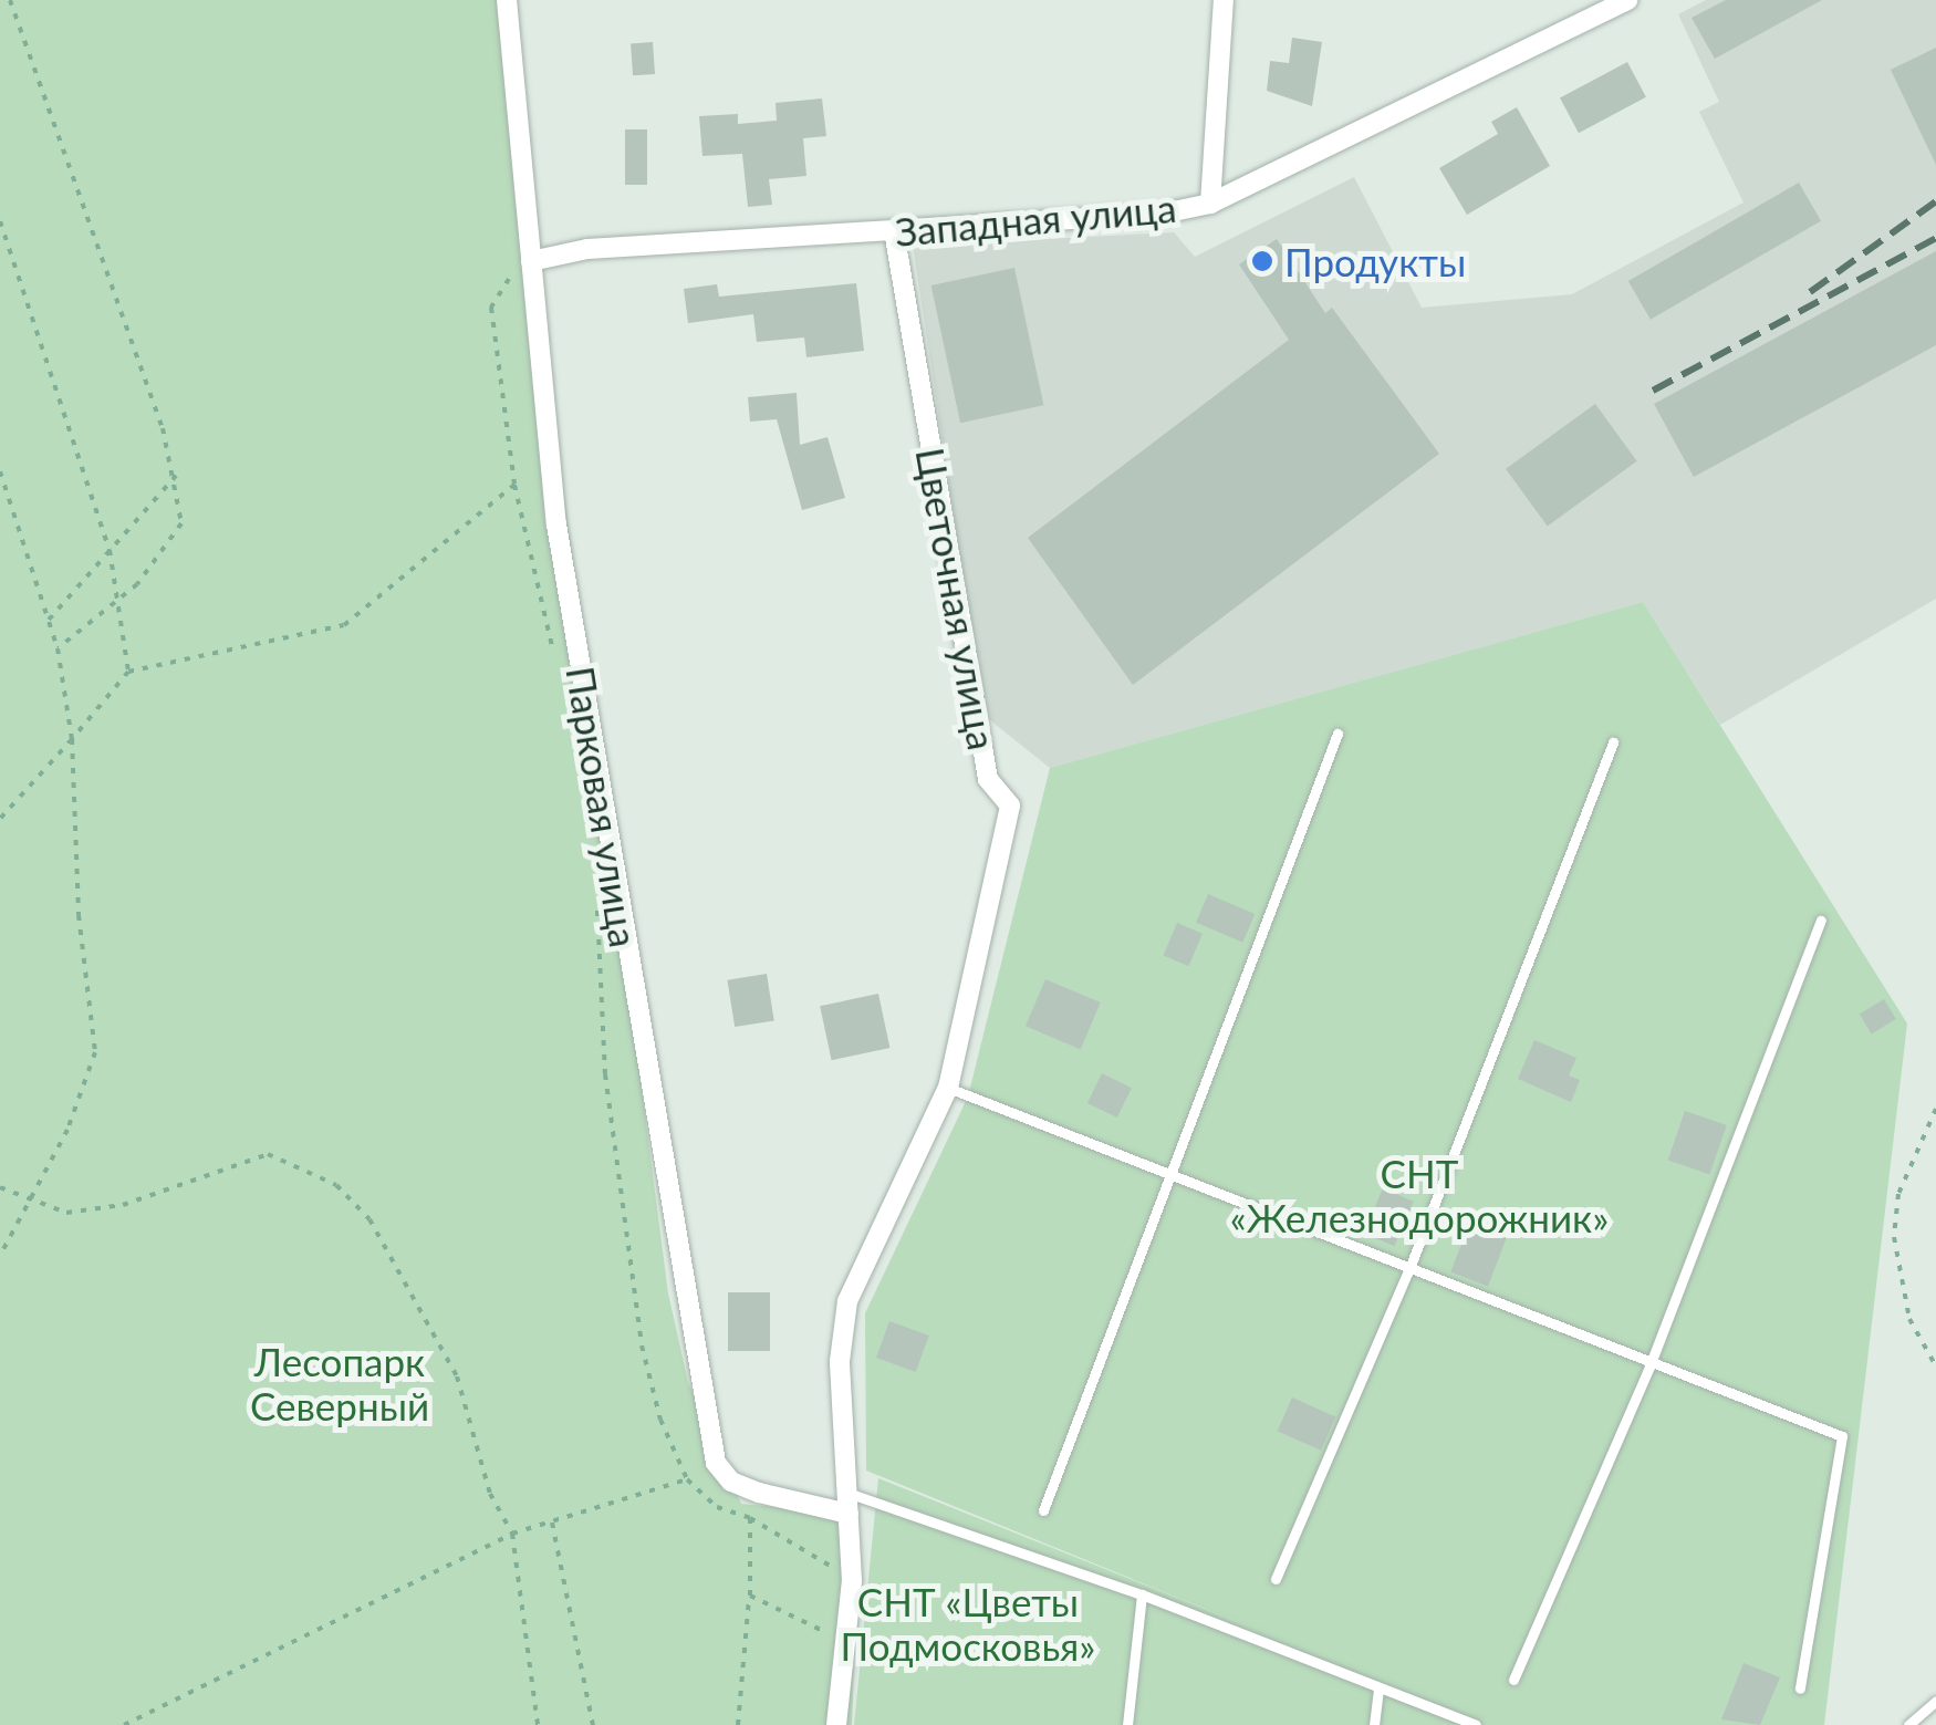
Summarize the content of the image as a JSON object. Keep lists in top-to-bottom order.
{
  "streets": {
    "street": ["Западная улица", "Цветочная улица", "Парковая улица"]
  },
  "crossings": [
    ["Западная улица", "Цветочная улица"],
    ["Западная улица", "Парковая улица"],
    ["Цветочная улица", "Парковая улица"]
  ],
  "parks": ["СНТ «Железнодорожник»", "Лесопарк Северный", "СНТ «Цветы Подмосковья»"],
  "places": ["Продукты"]
}
